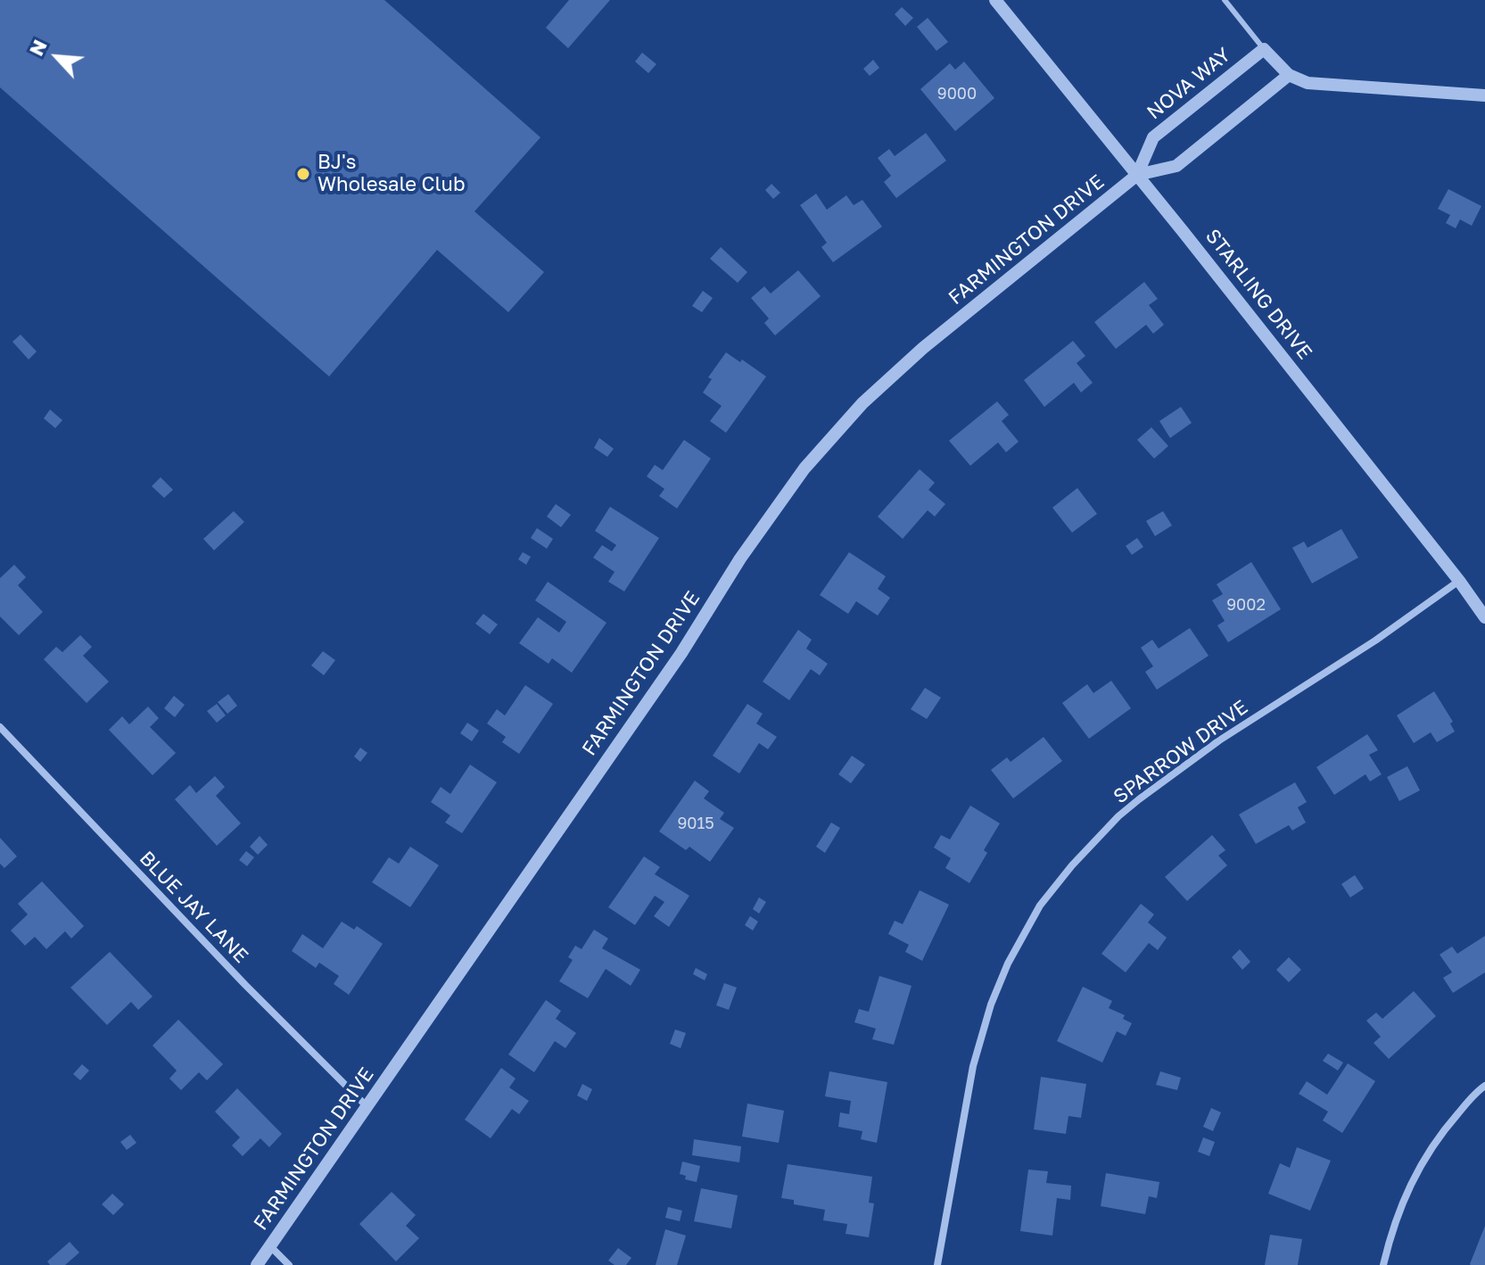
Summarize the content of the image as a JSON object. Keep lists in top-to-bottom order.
{
  "streets": {
    "street": [
      "NOVA WAY",
      "FARMINGTON DRIVE",
      "STARLING DRIVE",
      "SPARROW DRIVE",
      "BLUE JAY LANE"
    ]
  },
  "crossings": [
    ["NOVA WAY", "FARMINGTON DRIVE"],
    ["NOVA WAY", "STARLING DRIVE"],
    ["FARMINGTON DRIVE", "STARLING DRIVE"],
    ["FARMINGTON DRIVE", "BLUE JAY LANE"],
    ["STARLING DRIVE", "SPARROW DRIVE"]
  ],
  "places": ["BJ's Wholesale Club"],
  "house_numbers": ["9000", "9002", "9015"],
  "north": "top left"
}
